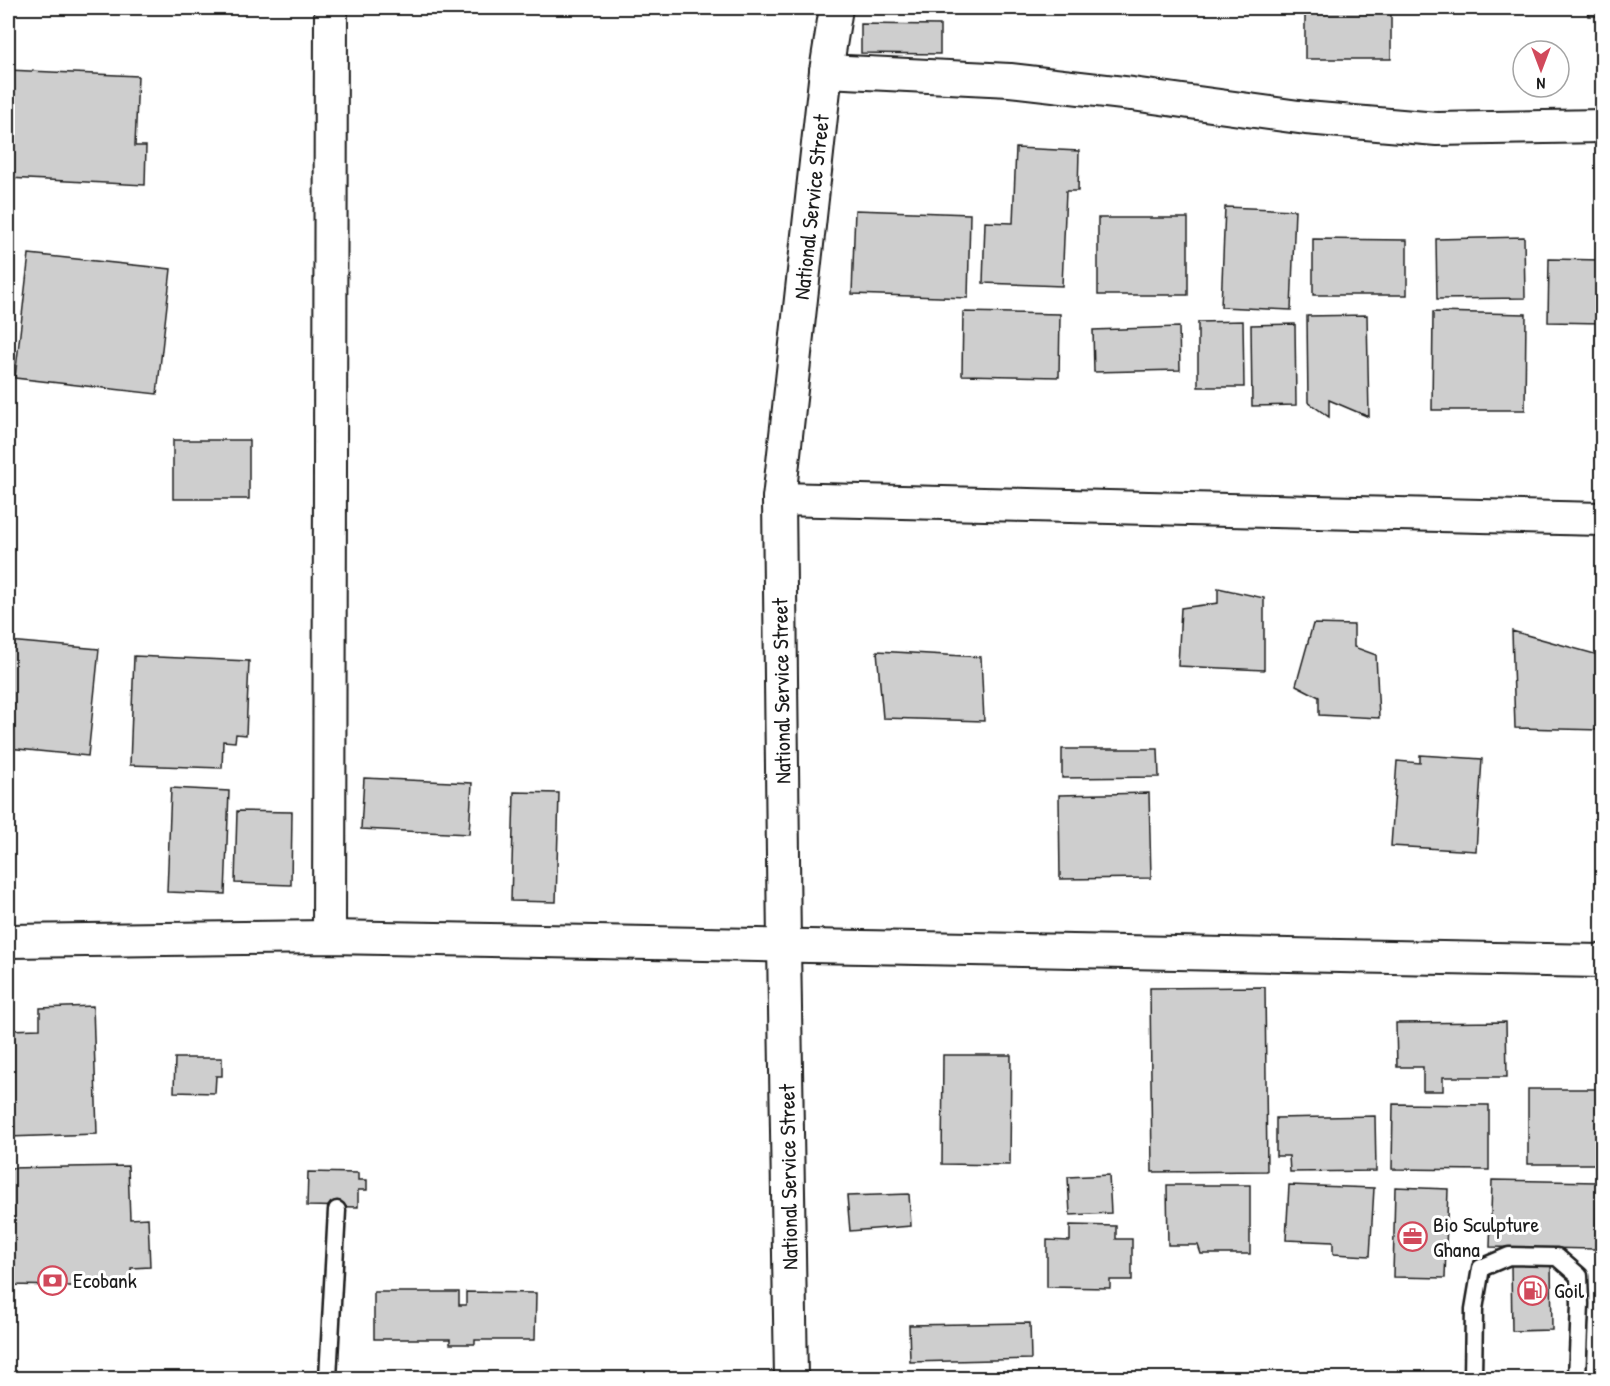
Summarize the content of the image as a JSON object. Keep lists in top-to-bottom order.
{
  "streets": {
    "street": ["National Service Street"]
  },
  "places": {
    "office": ["Bio Sculpture Ghana"],
    "bank": ["Ecobank"],
    "fuel station": ["Goil"]
  },
  "north": "bottom"
}
